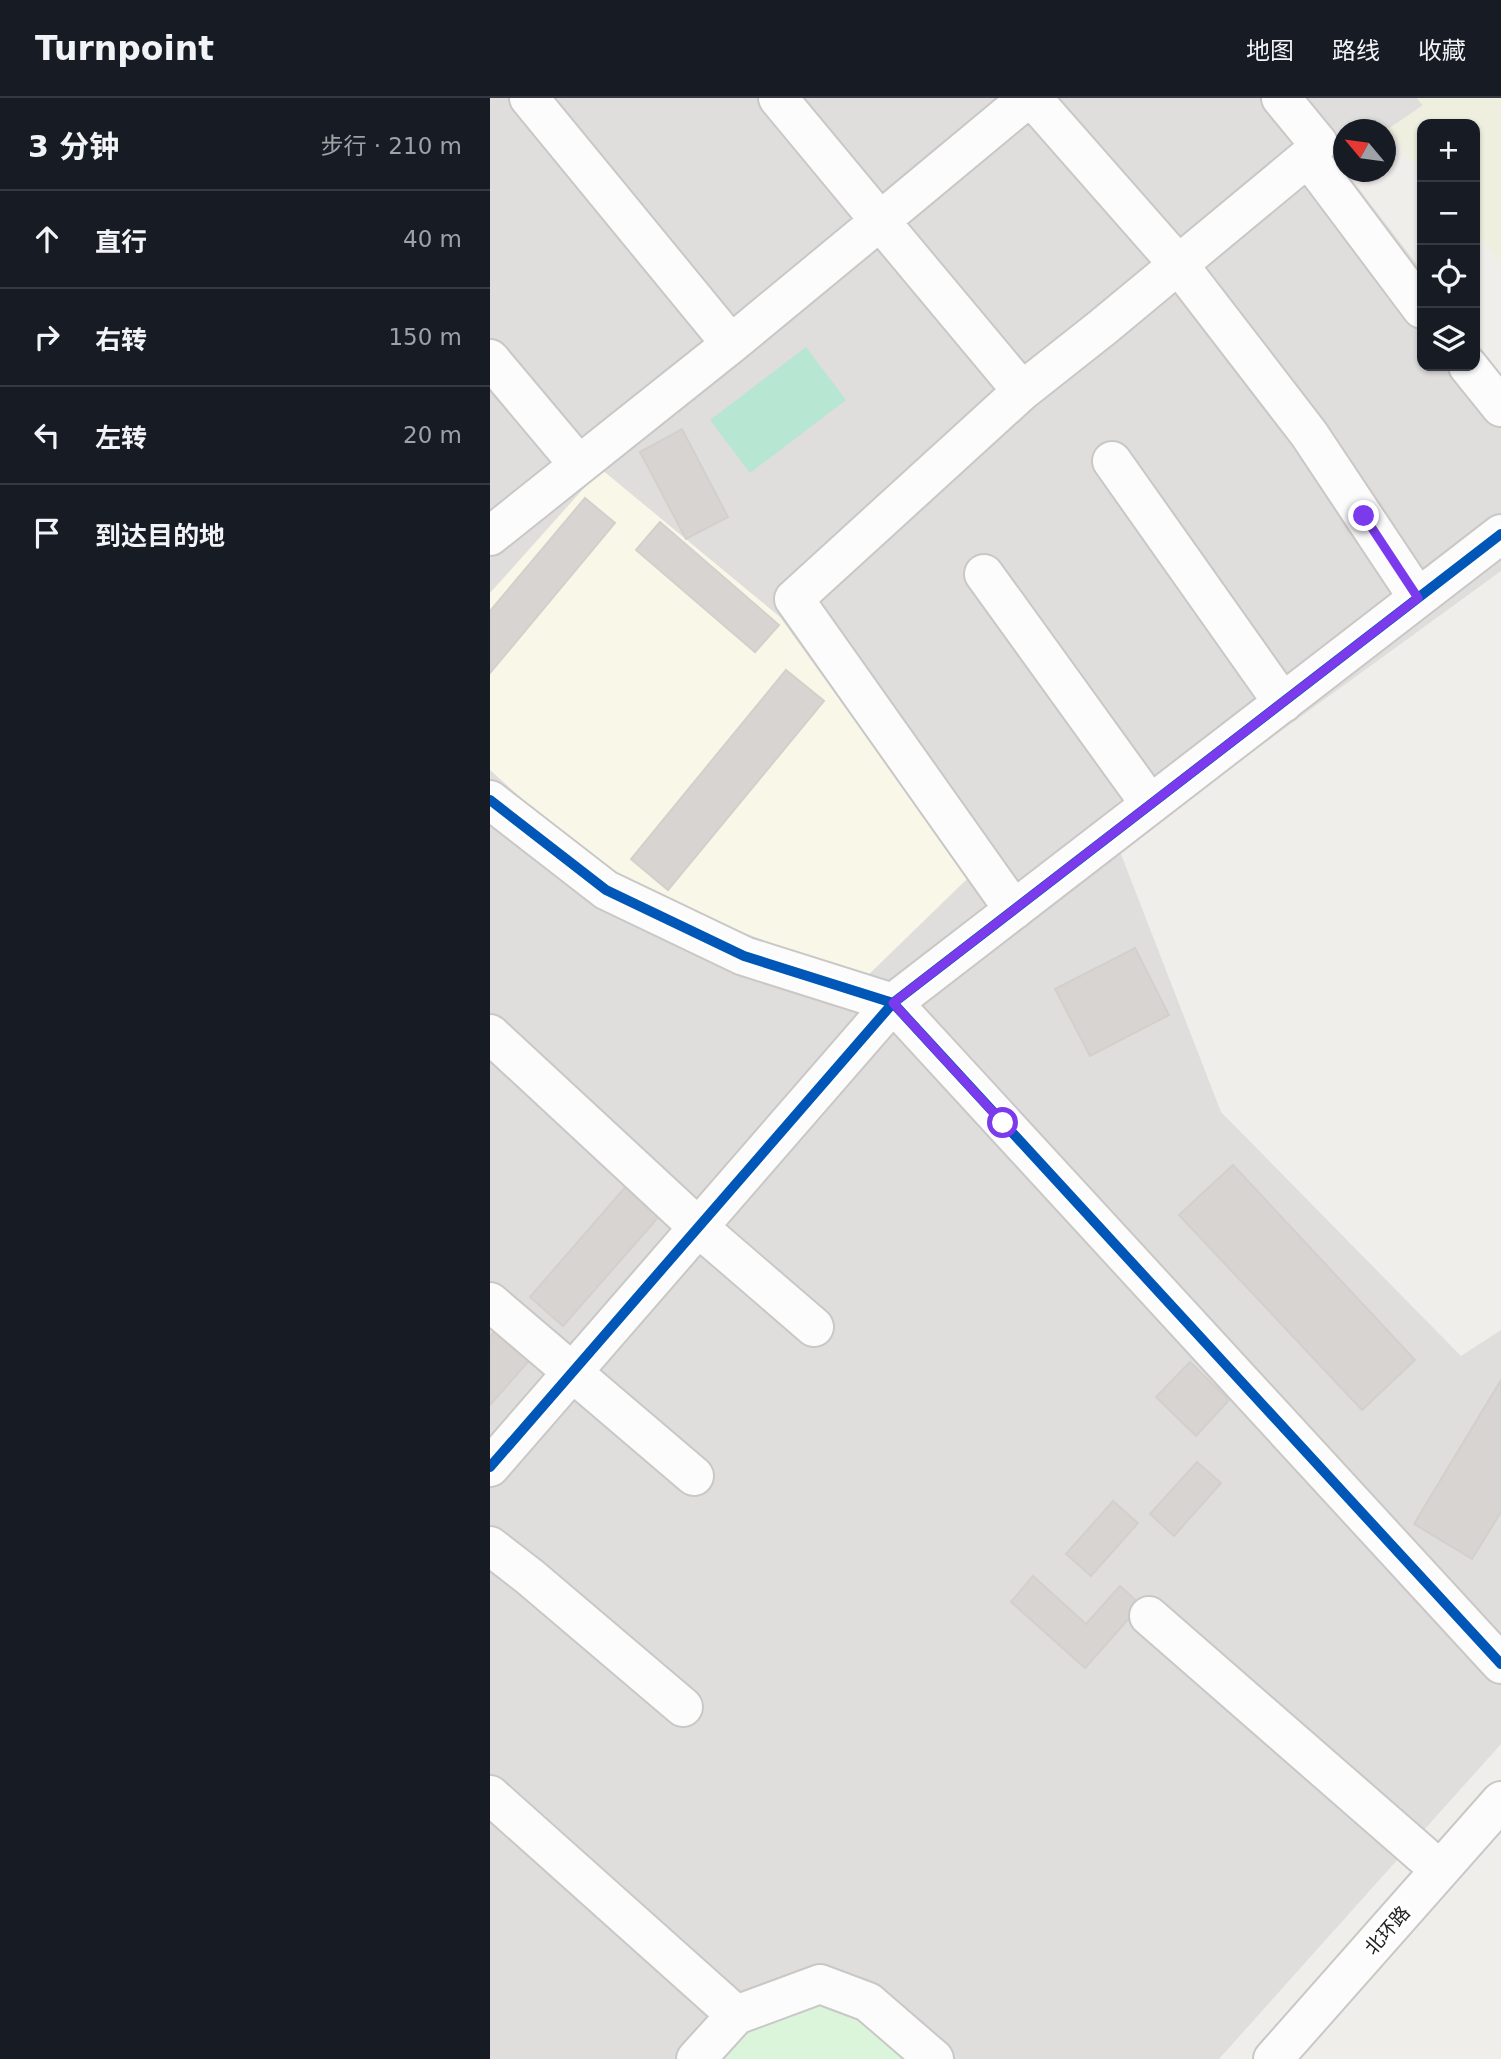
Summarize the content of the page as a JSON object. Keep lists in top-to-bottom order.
{
  "streets": {
    "street": ["北环路"]
  },
  "north": "top left",
  "page": {
    "header": "Turnpoint",
    "nav": ["地图", "路线", "收藏"],
    "heading": ["3 分钟", "步行 · 210 m"],
    "map_buttons": ["+", "−"],
    "list": [
      ["直行", "40 m"],
      ["右转", "150 m"],
      ["左转", "20 m"],
      "到达目的地"
    ]
  }
}
